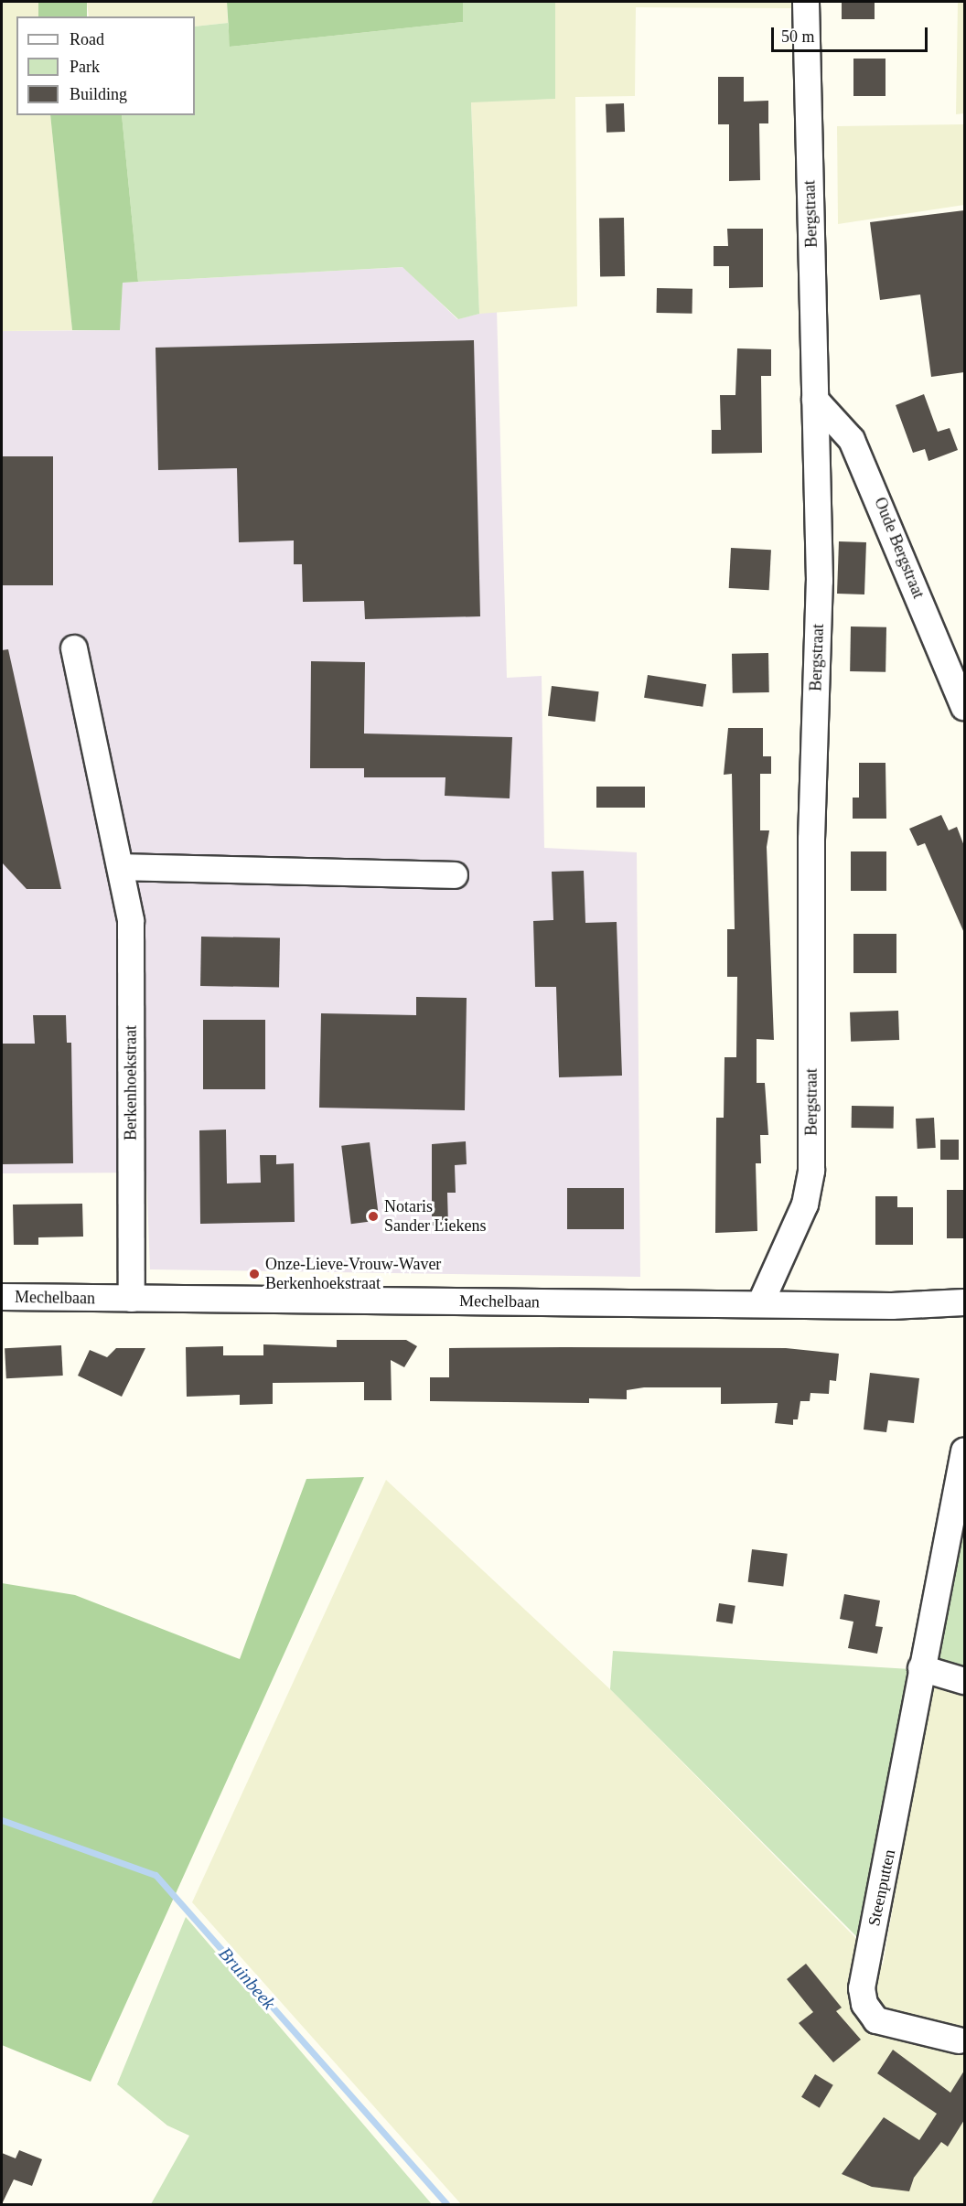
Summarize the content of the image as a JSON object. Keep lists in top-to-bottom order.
{
  "streets": {
    "street": [
      "Bergstraat",
      "Oude Bergstraat",
      "Berkenhoekstraat",
      "Mechelbaan",
      "Steenputten"
    ]
  },
  "crossings": [
    ["Bergstraat", "Oude Bergstraat"],
    ["Bergstraat", "Mechelbaan"],
    ["Berkenhoekstraat", "Mechelbaan"]
  ],
  "water": ["Bruinbeek"],
  "places": ["Notaris Sander Liekens", "Onze-Lieve-Vrouw-Waver Berkenhoekstraat"],
  "legend": ["Road", "Park", "Building"],
  "scale_bar": "50 m"
}
